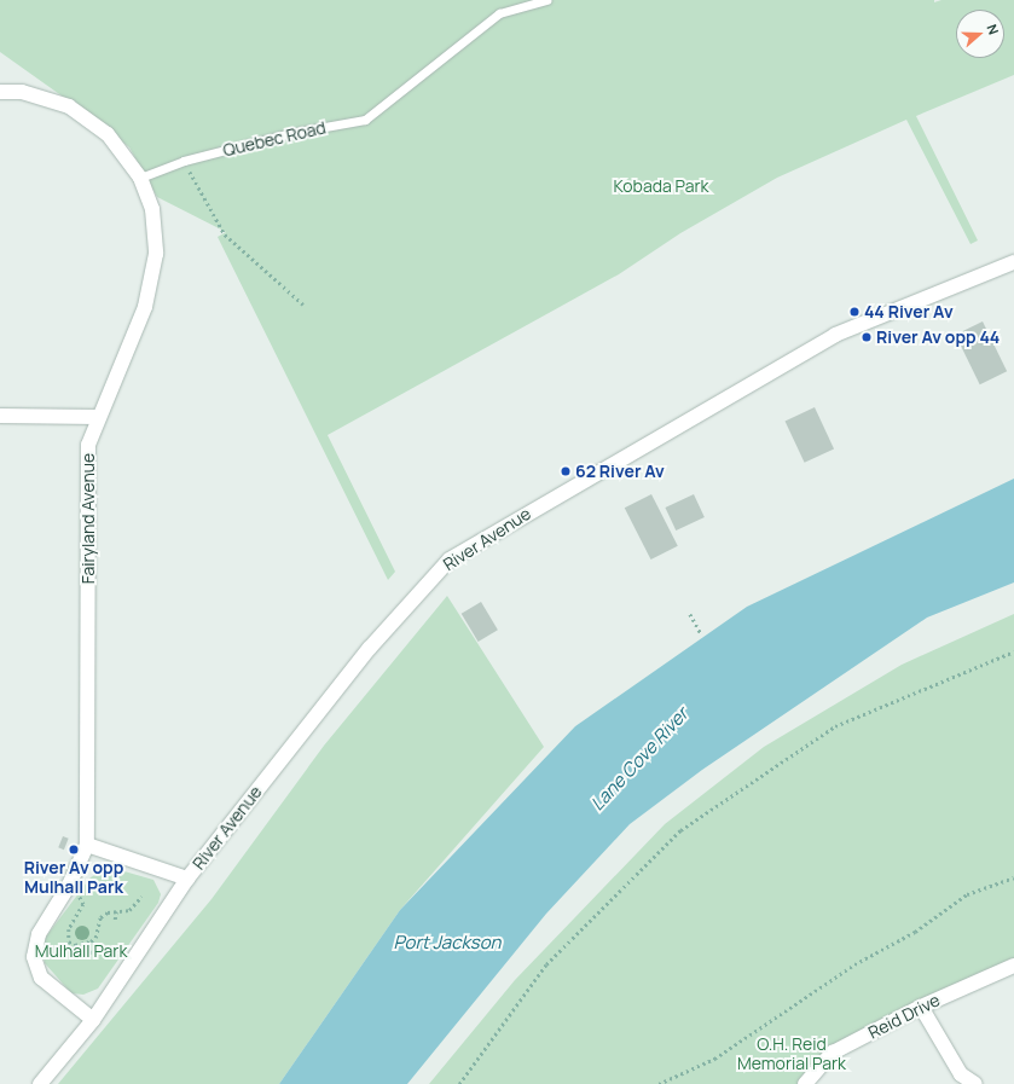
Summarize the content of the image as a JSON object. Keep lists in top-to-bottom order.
{
  "streets": {
    "street": ["Fairyland Avenue", "River Avenue", "Reid Drive"],
    "lane": ["Quebec Road"]
  },
  "crossings": [
    ["Quebec Road", "Fairyland Avenue"]
  ],
  "water": ["Lane Cove River", "Port Jackson"],
  "parks": ["Kobada Park", "Mulhall Park", "O.H. Reid Memorial Park"],
  "places": [
    "44 River Av",
    "River Av opp 44",
    "62 River Av",
    "River Av opp Mulhall Park"
  ],
  "north": "right"
}
